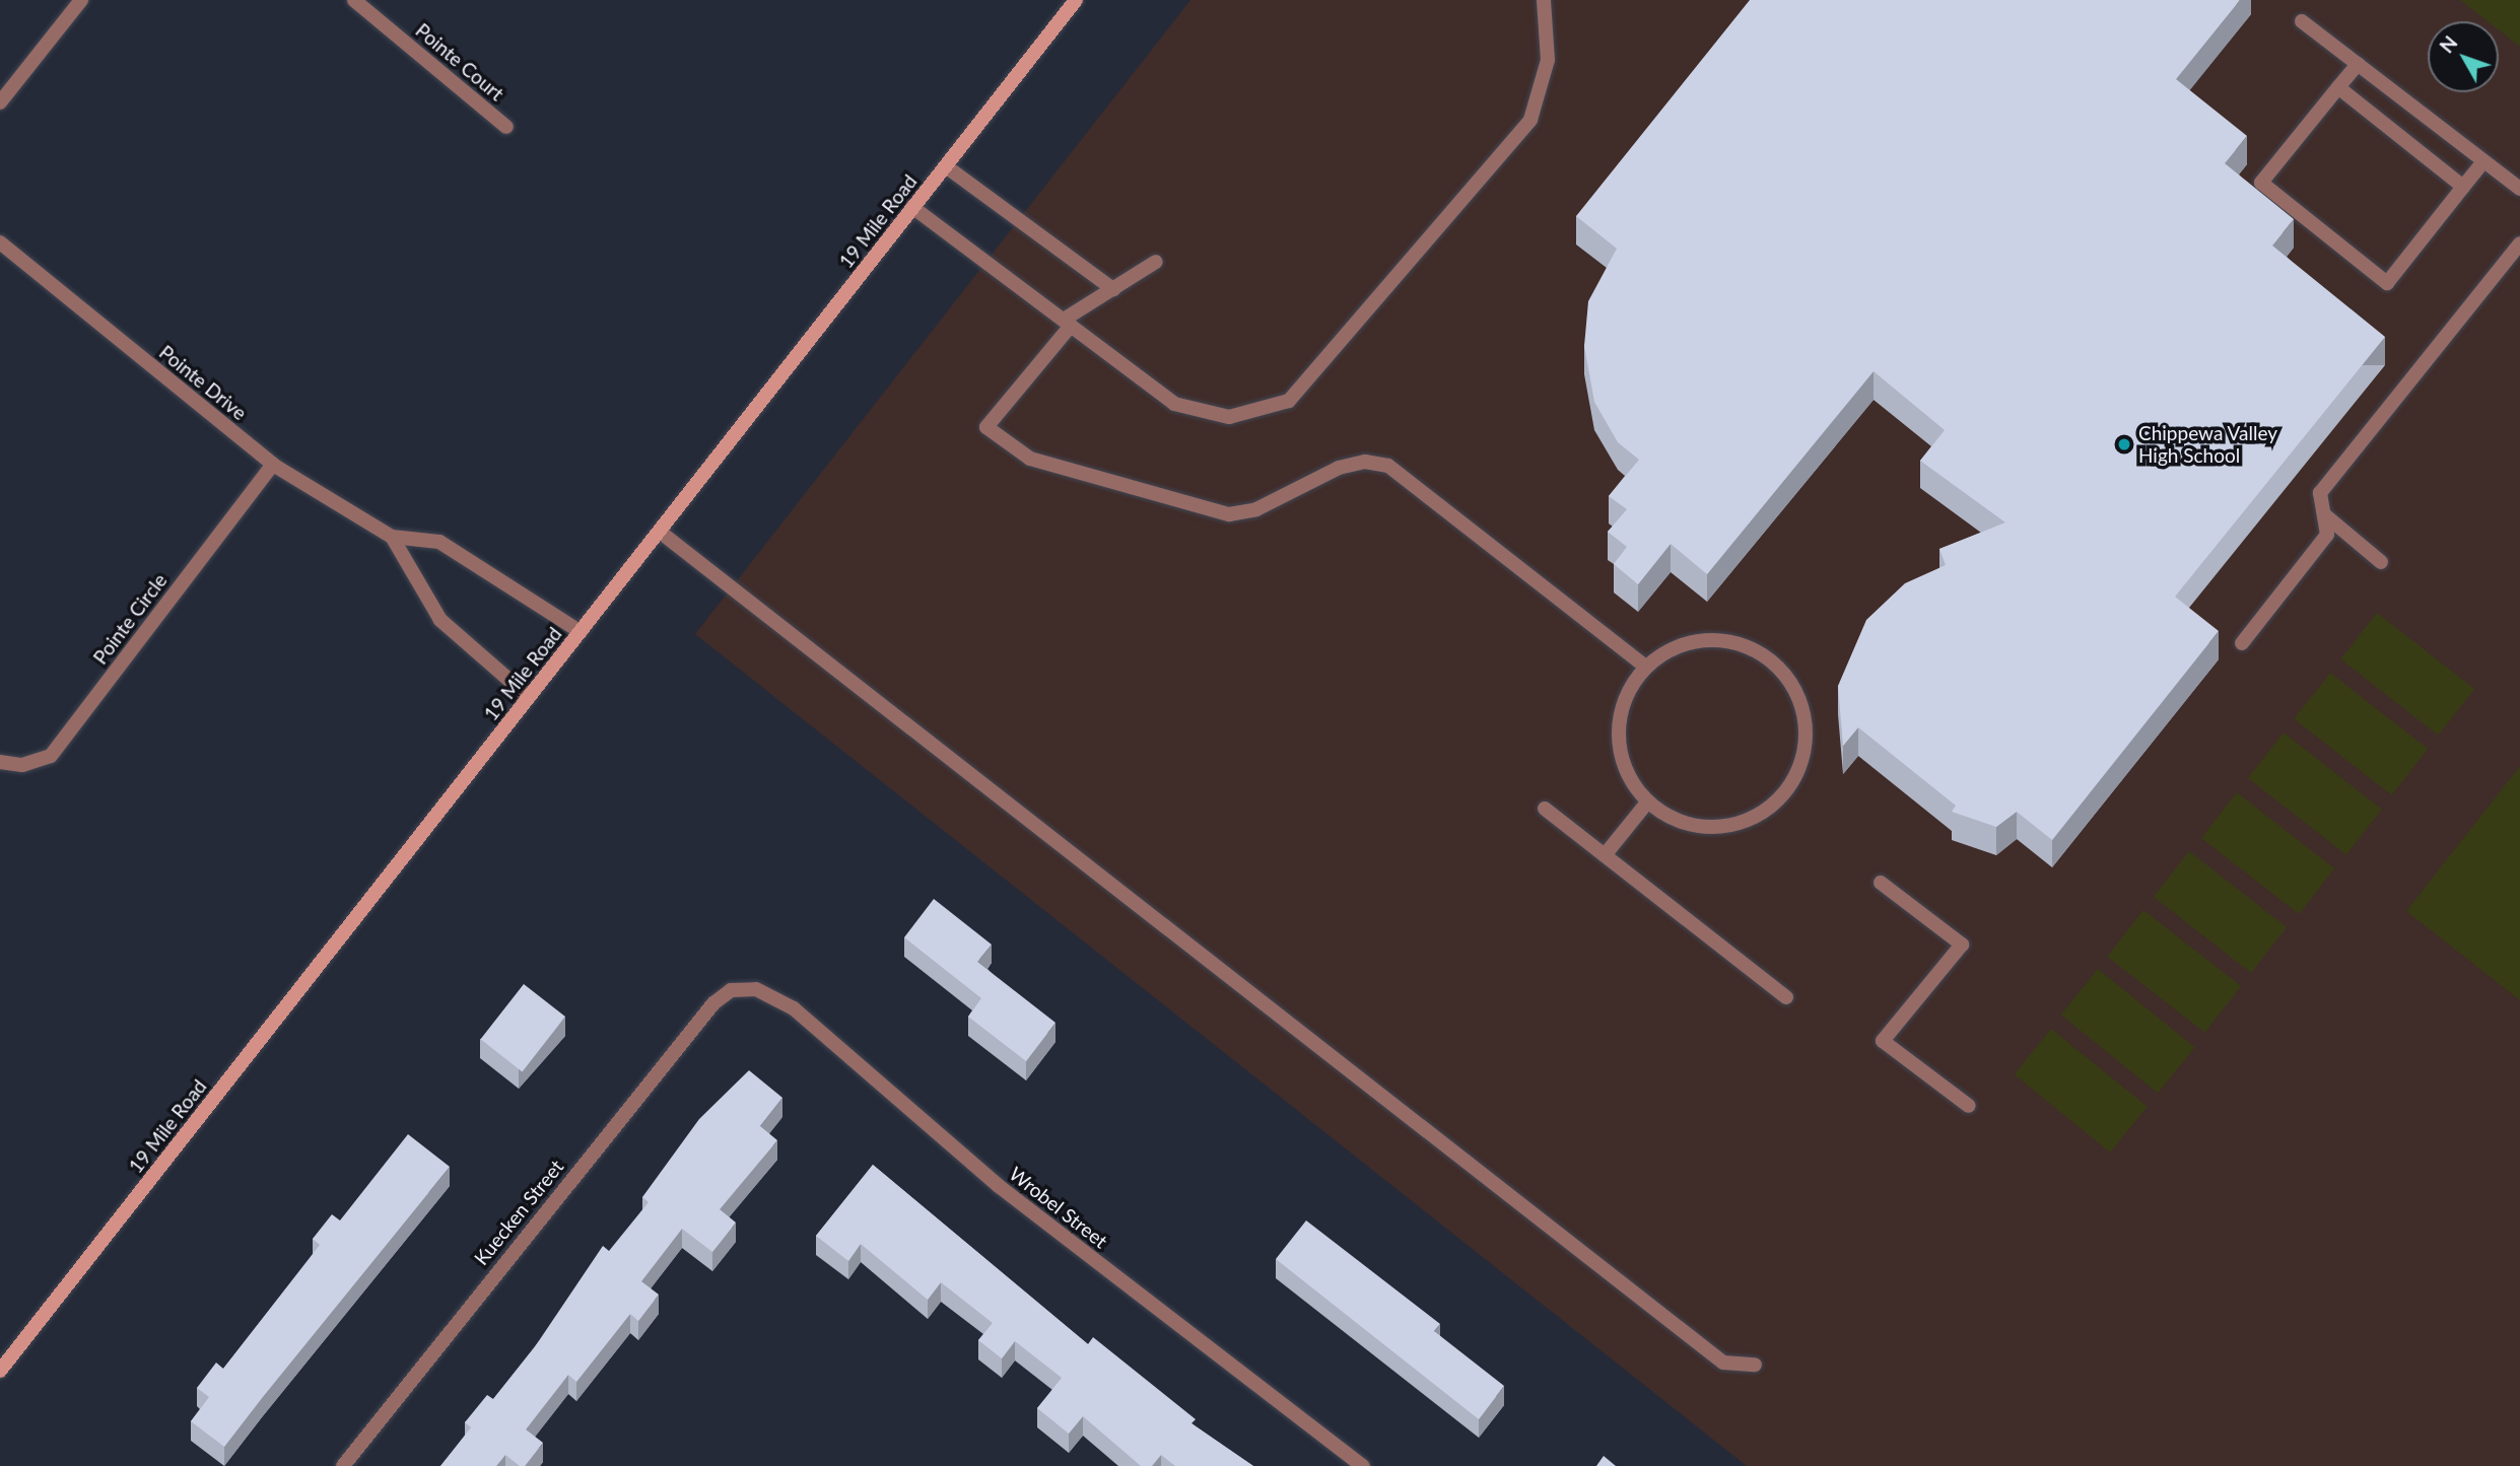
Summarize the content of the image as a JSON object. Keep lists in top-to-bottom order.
{
  "streets": {
    "street": [
      "Pointe Court",
      "19 Mile Road",
      "Pointe Drive",
      "Pointe Circle",
      "Wrobel Street",
      "Kuecken Street"
    ]
  },
  "crossings": [
    ["19 Mile Road", "Pointe Drive"],
    ["Pointe Drive", "Pointe Circle"],
    ["Wrobel Street", "Kuecken Street"]
  ],
  "places": ["Chippewa Valley High School"],
  "north": "top left"
}
